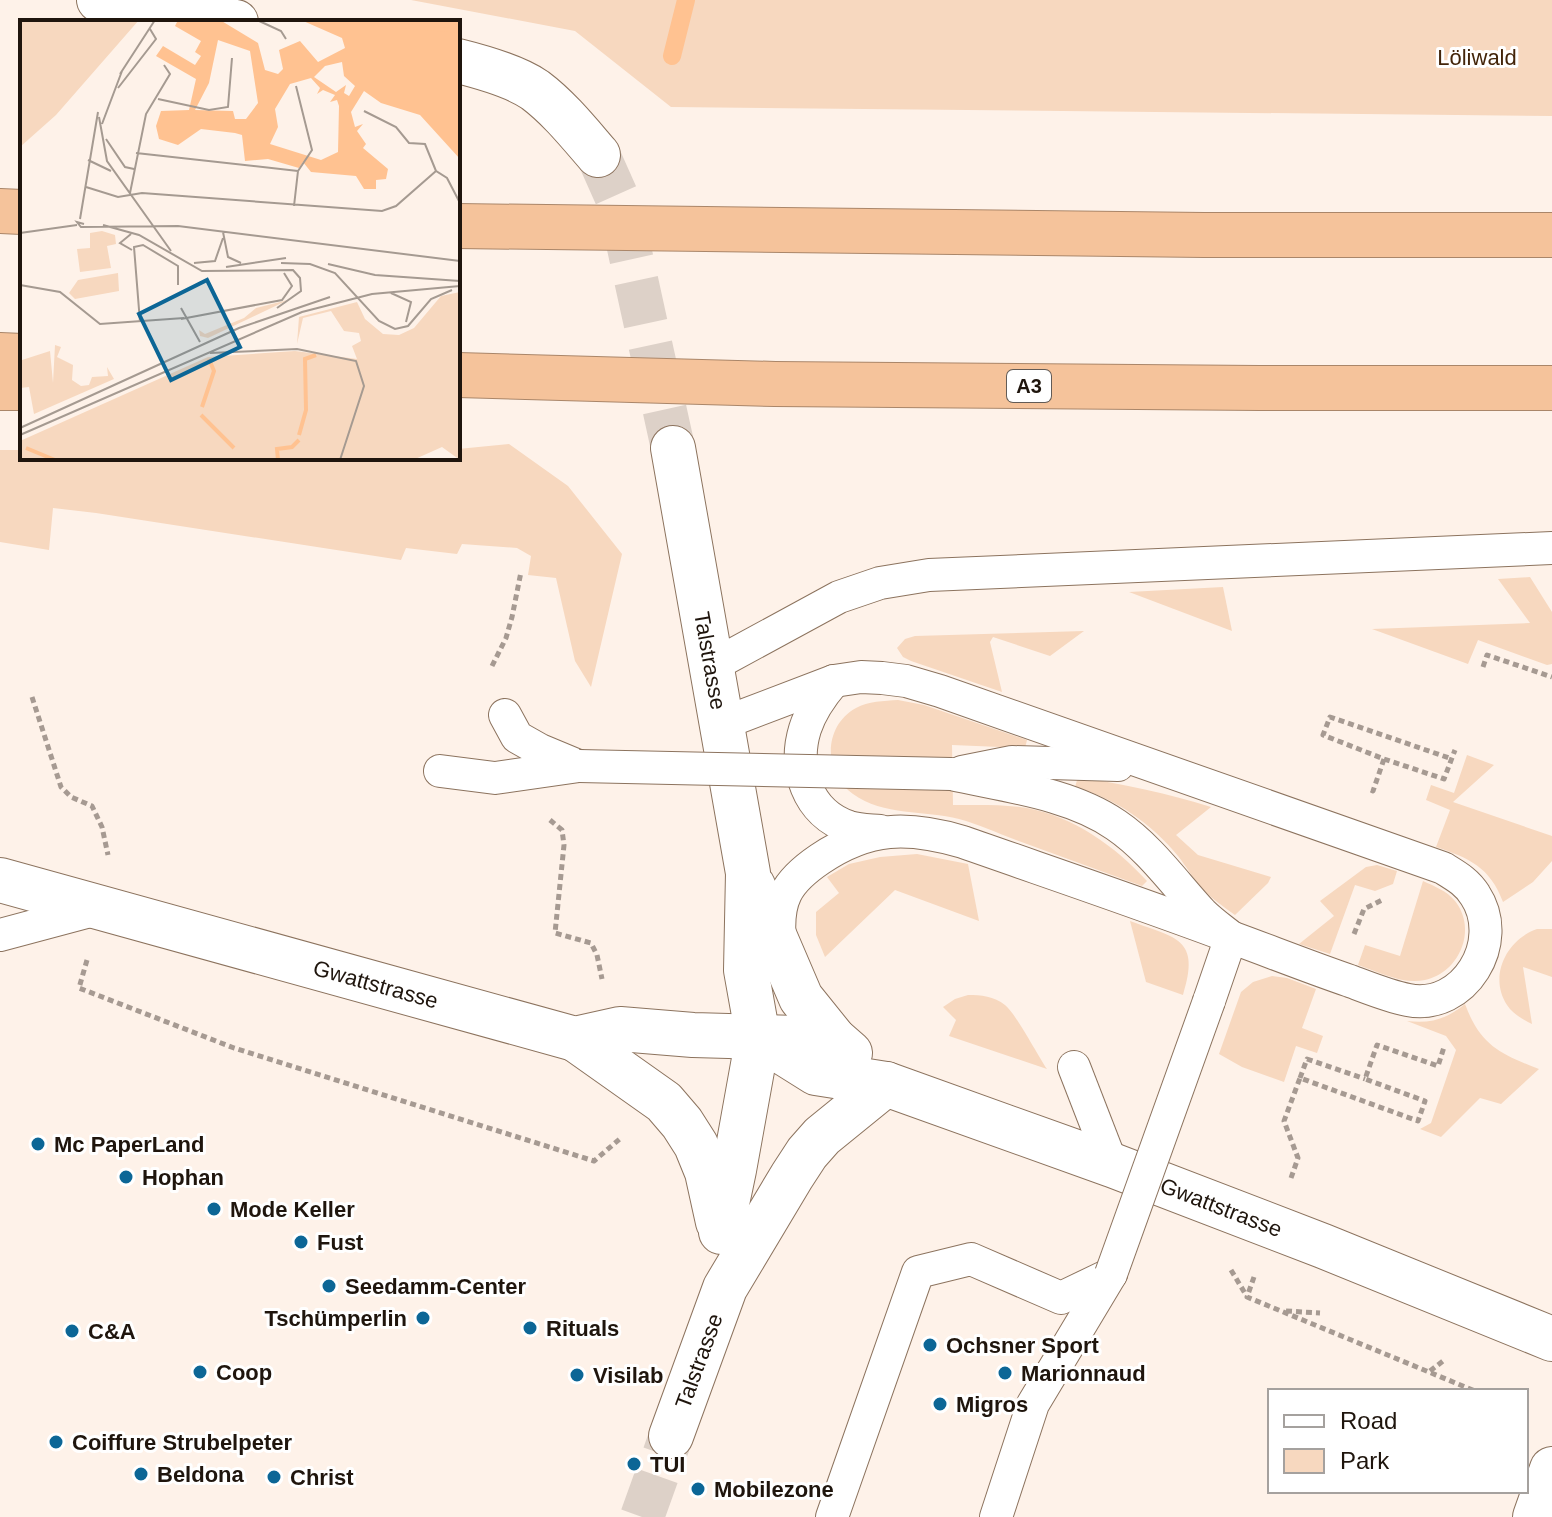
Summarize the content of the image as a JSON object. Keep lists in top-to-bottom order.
{
  "streets": {
    "highway": ["A3"],
    "street": ["Talstrasse", "Gwattstrasse"]
  },
  "crossings": [
    ["Talstrasse", "Gwattstrasse"]
  ],
  "parks": ["Löliwald"],
  "places": [
    "Mc PaperLand",
    "Hophan",
    "Mode Keller",
    "Fust",
    "Seedamm-Center",
    "Tschümperlin",
    "Rituals",
    "C&A",
    "Ochsner Sport",
    "Coop",
    "Marionnaud",
    "Visilab",
    "Migros",
    "Coiffure Strubelpeter",
    "TUI",
    "Beldona",
    "Christ",
    "Mobilezone"
  ],
  "legend": ["Road", "Park"]
}
